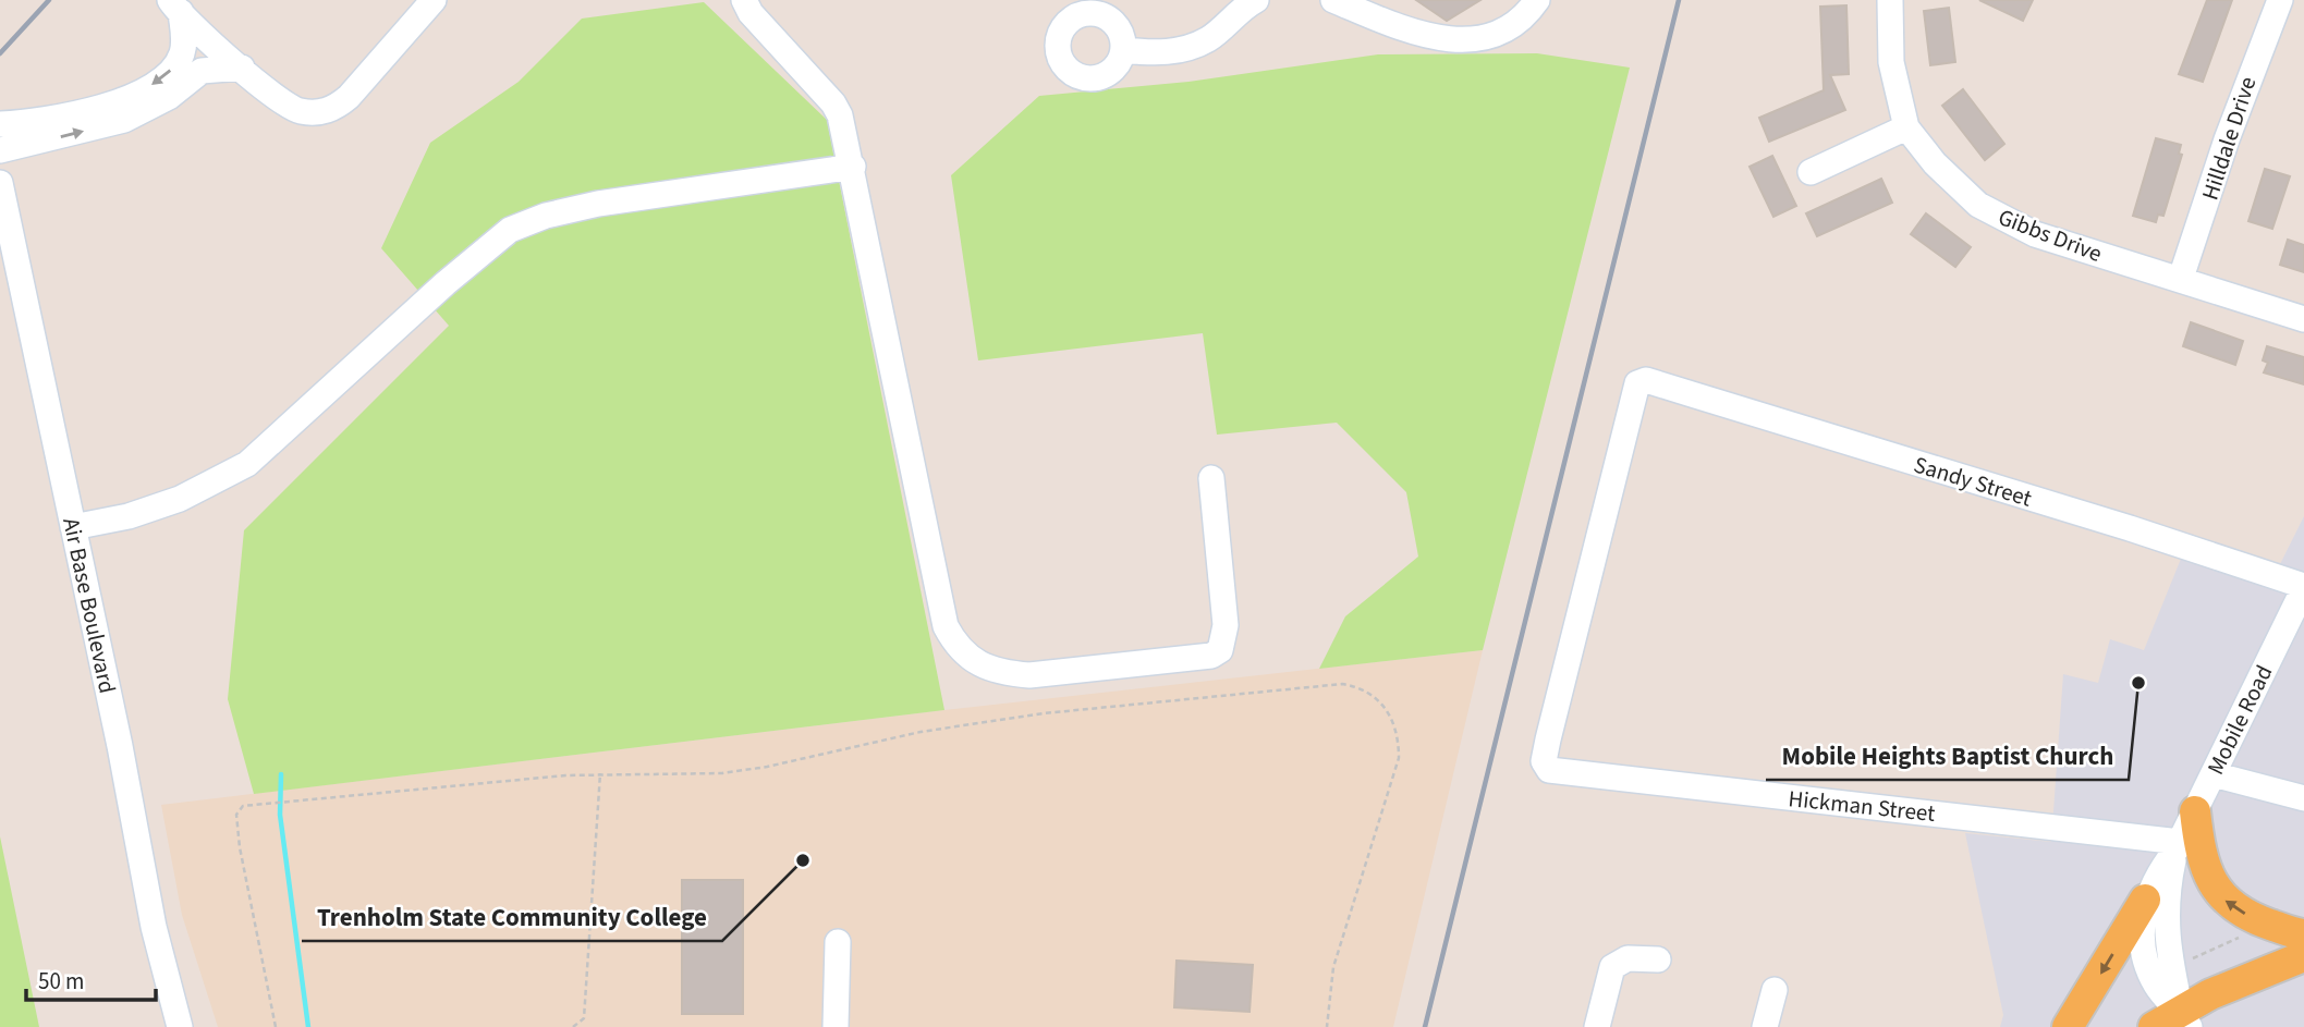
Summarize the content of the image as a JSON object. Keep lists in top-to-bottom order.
{
  "streets": {
    "street": [
      "Hilldale Drive",
      "Gibbs Drive",
      "Sandy Street",
      "Air Base Boulevard",
      "Mobile Road",
      "Hickman Street"
    ]
  },
  "crossings": [
    ["Hilldale Drive", "Gibbs Drive"],
    ["Sandy Street", "Mobile Road"],
    ["Sandy Street", "Hickman Street"],
    ["Mobile Road", "Hickman Street"]
  ],
  "places": ["Mobile Heights Baptist Church", "Trenholm State Community College"],
  "scale_bar": "50 m"
}
